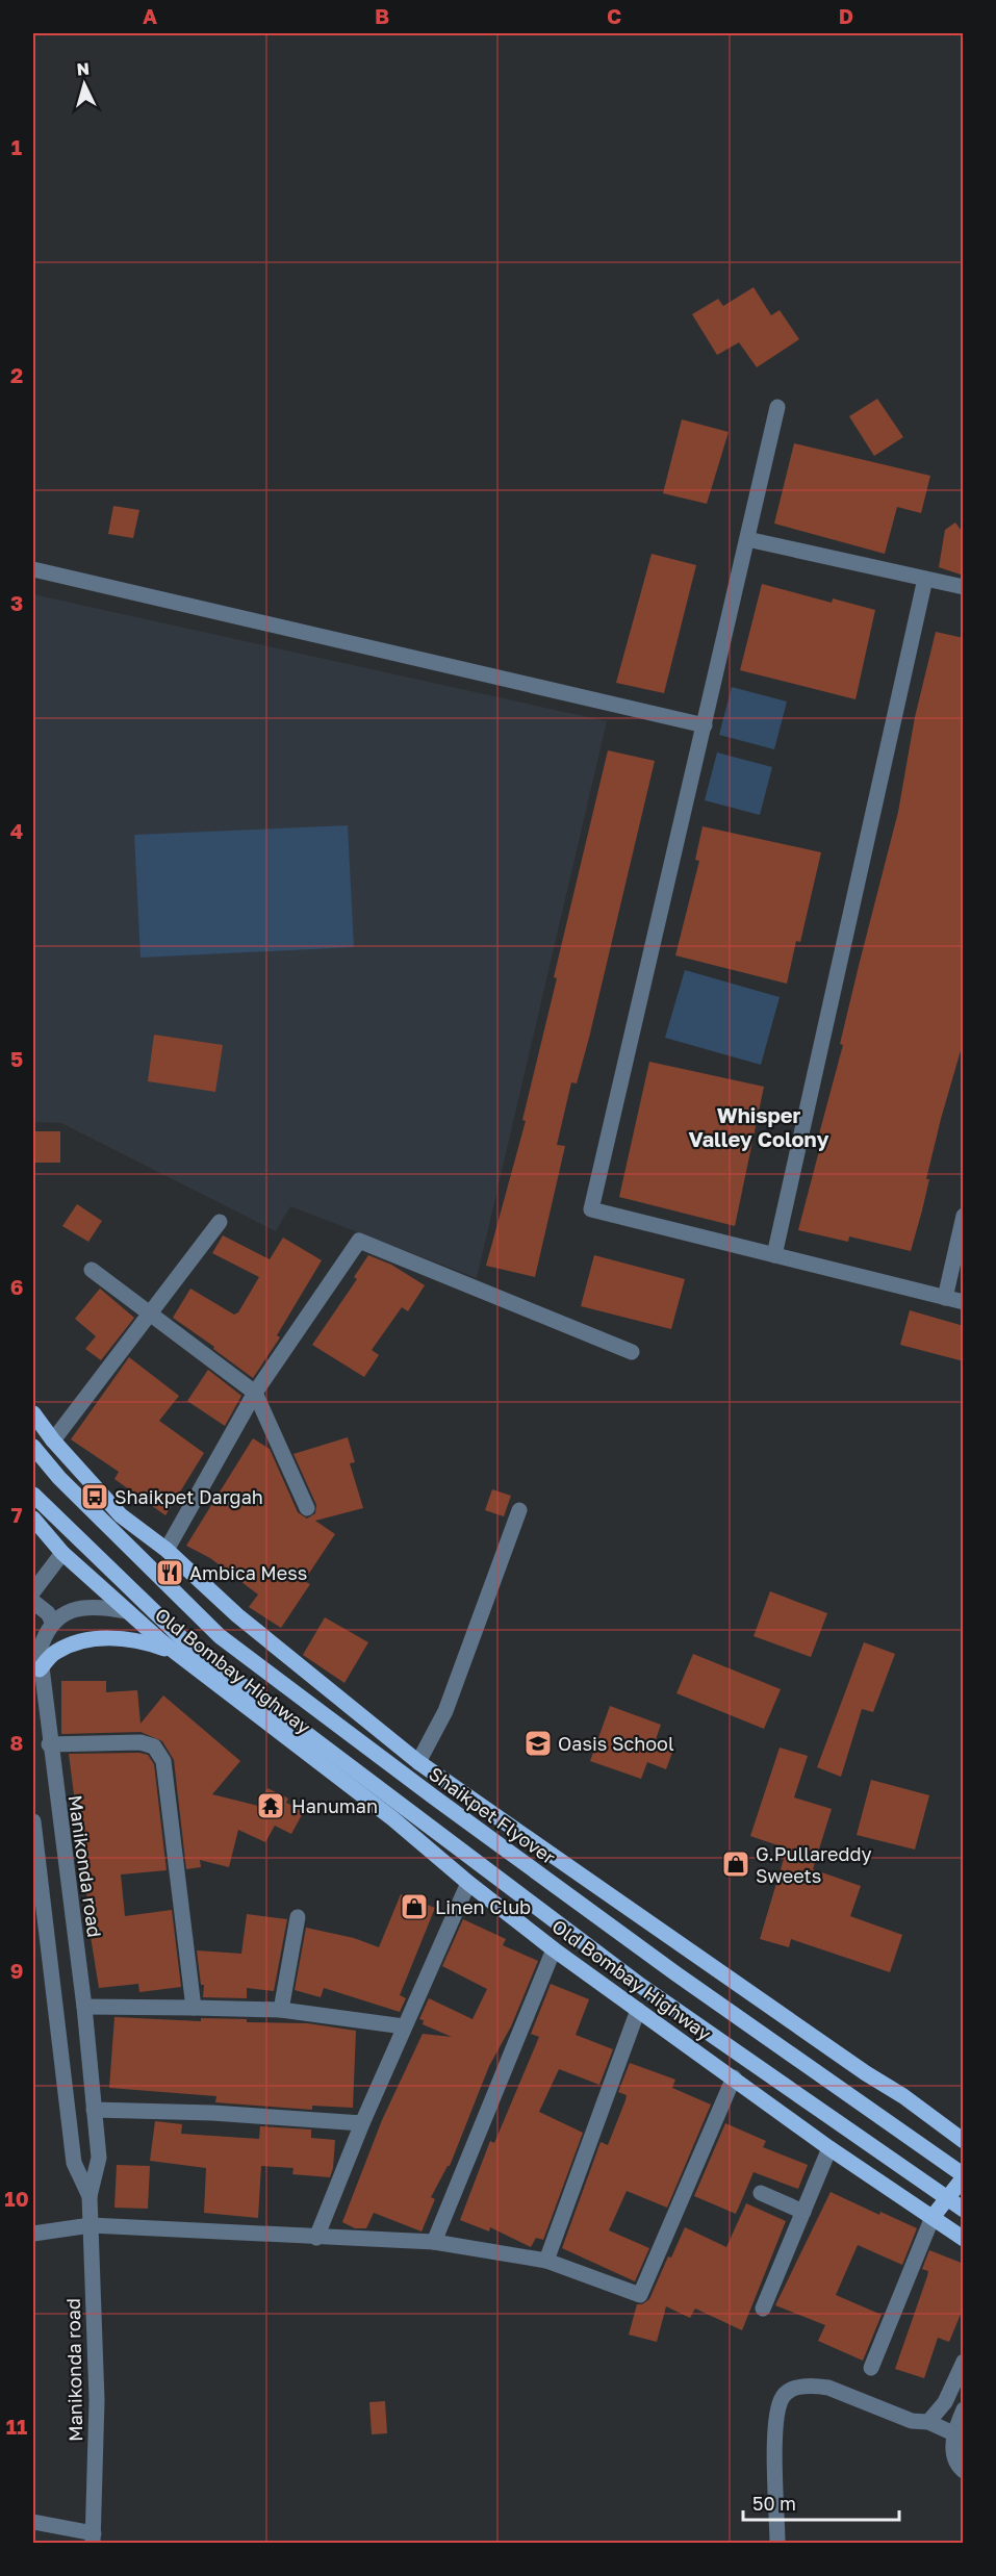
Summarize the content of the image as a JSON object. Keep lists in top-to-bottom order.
{
  "streets": {
    "main road": ["Old Bombay Highway", "Shaikpet Flyover"],
    "street": ["Manikonda road"]
  },
  "districts": ["Whisper Valley Colony"],
  "places": {
    "bus stop": ["Shaikpet Dargah"],
    "restaurant": ["Ambica Mess"],
    "school or university": ["Oasis School"],
    "temple": ["Hanuman"],
    "shop": ["G.Pullareddy Sweets", "Linen Club"]
  },
  "scale_bar": "50 m",
  "north": "top",
  "grid": {
    "columns": [
      "A",
      "B",
      "C",
      "D"
    ],
    "rows": [
      "1",
      "2",
      "3",
      "4",
      "5",
      "6",
      "7",
      "8",
      "9",
      "10",
      "11"
    ]
  }
}
